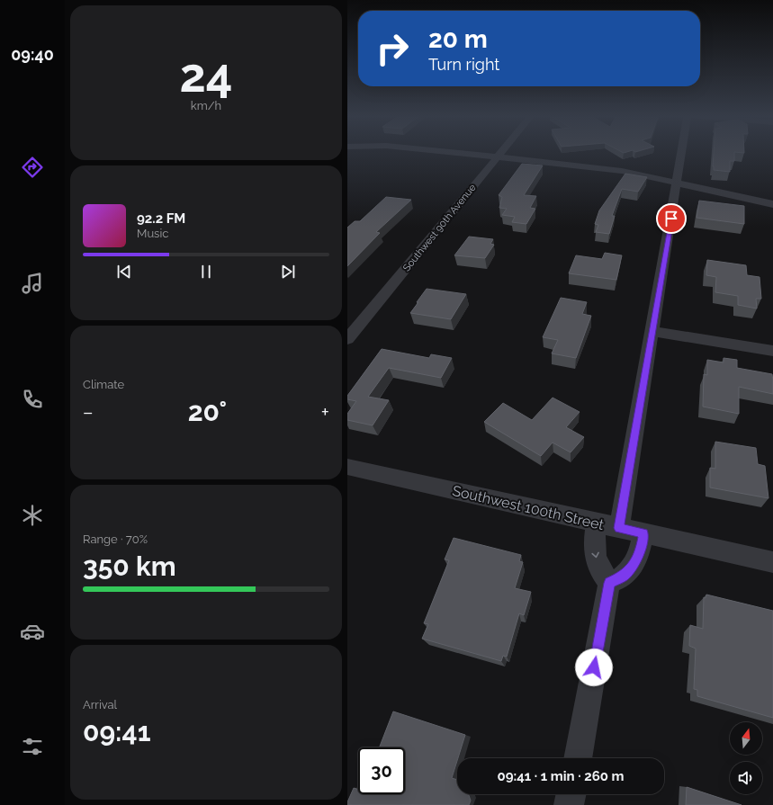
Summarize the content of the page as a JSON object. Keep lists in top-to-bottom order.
{
  "streets": {
    "street": ["Southwest 90th Avenue", "Southwest 100th Street"]
  },
  "north": "top",
  "page": {
    "tabs": "09:40",
    "tile": [
      ["24", "km/h"],
      "Climate",
      ["Range · 70%", "350 km"],
      ["Arrival", "09:41"]
    ],
    "turn": ["20 m", "Turn right"],
    "song": ["92.2 FM", "Music"],
    "heat": ["−", "20°", "+"],
    "limit": "30",
    "trip": "09:41 · 1 min · 260 m"
  }
}
